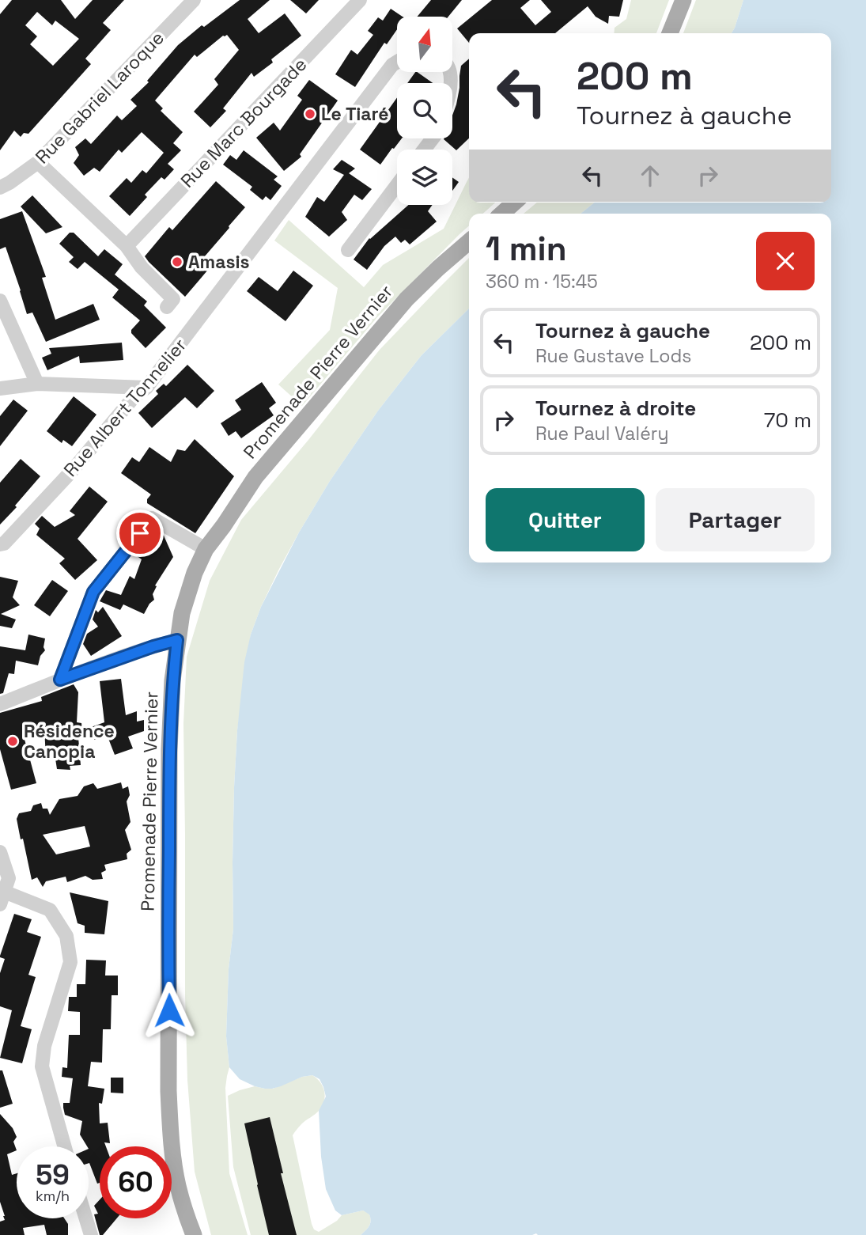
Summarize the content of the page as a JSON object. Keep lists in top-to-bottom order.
{
  "streets": {
    "main road": ["Promenade Pierre Vernier"],
    "street": ["Rue Gabriel Laroque", "Rue Marc Bourgade", "Rue Albert Tonnelier"]
  },
  "places": ["Le Tiaré", "Amasis", "Résidence Canopia"],
  "north": "top",
  "page": {
    "turn": ["200 m", "Tournez à gauche"],
    "heading": ["1 min", "360 m · 15:45"],
    "list": [
      {
        "name": "Tournez à gauche",
        "note": "Rue Gustave Lods",
        "value": "200 m"
      },
      {
        "name": "Tournez à droite",
        "note": "Rue Paul Valéry",
        "value": "70 m"
      }
    ],
    "buttons": ["Quitter", "Partager"],
    "speed": "59 km/h",
    "limit": "60"
  }
}
